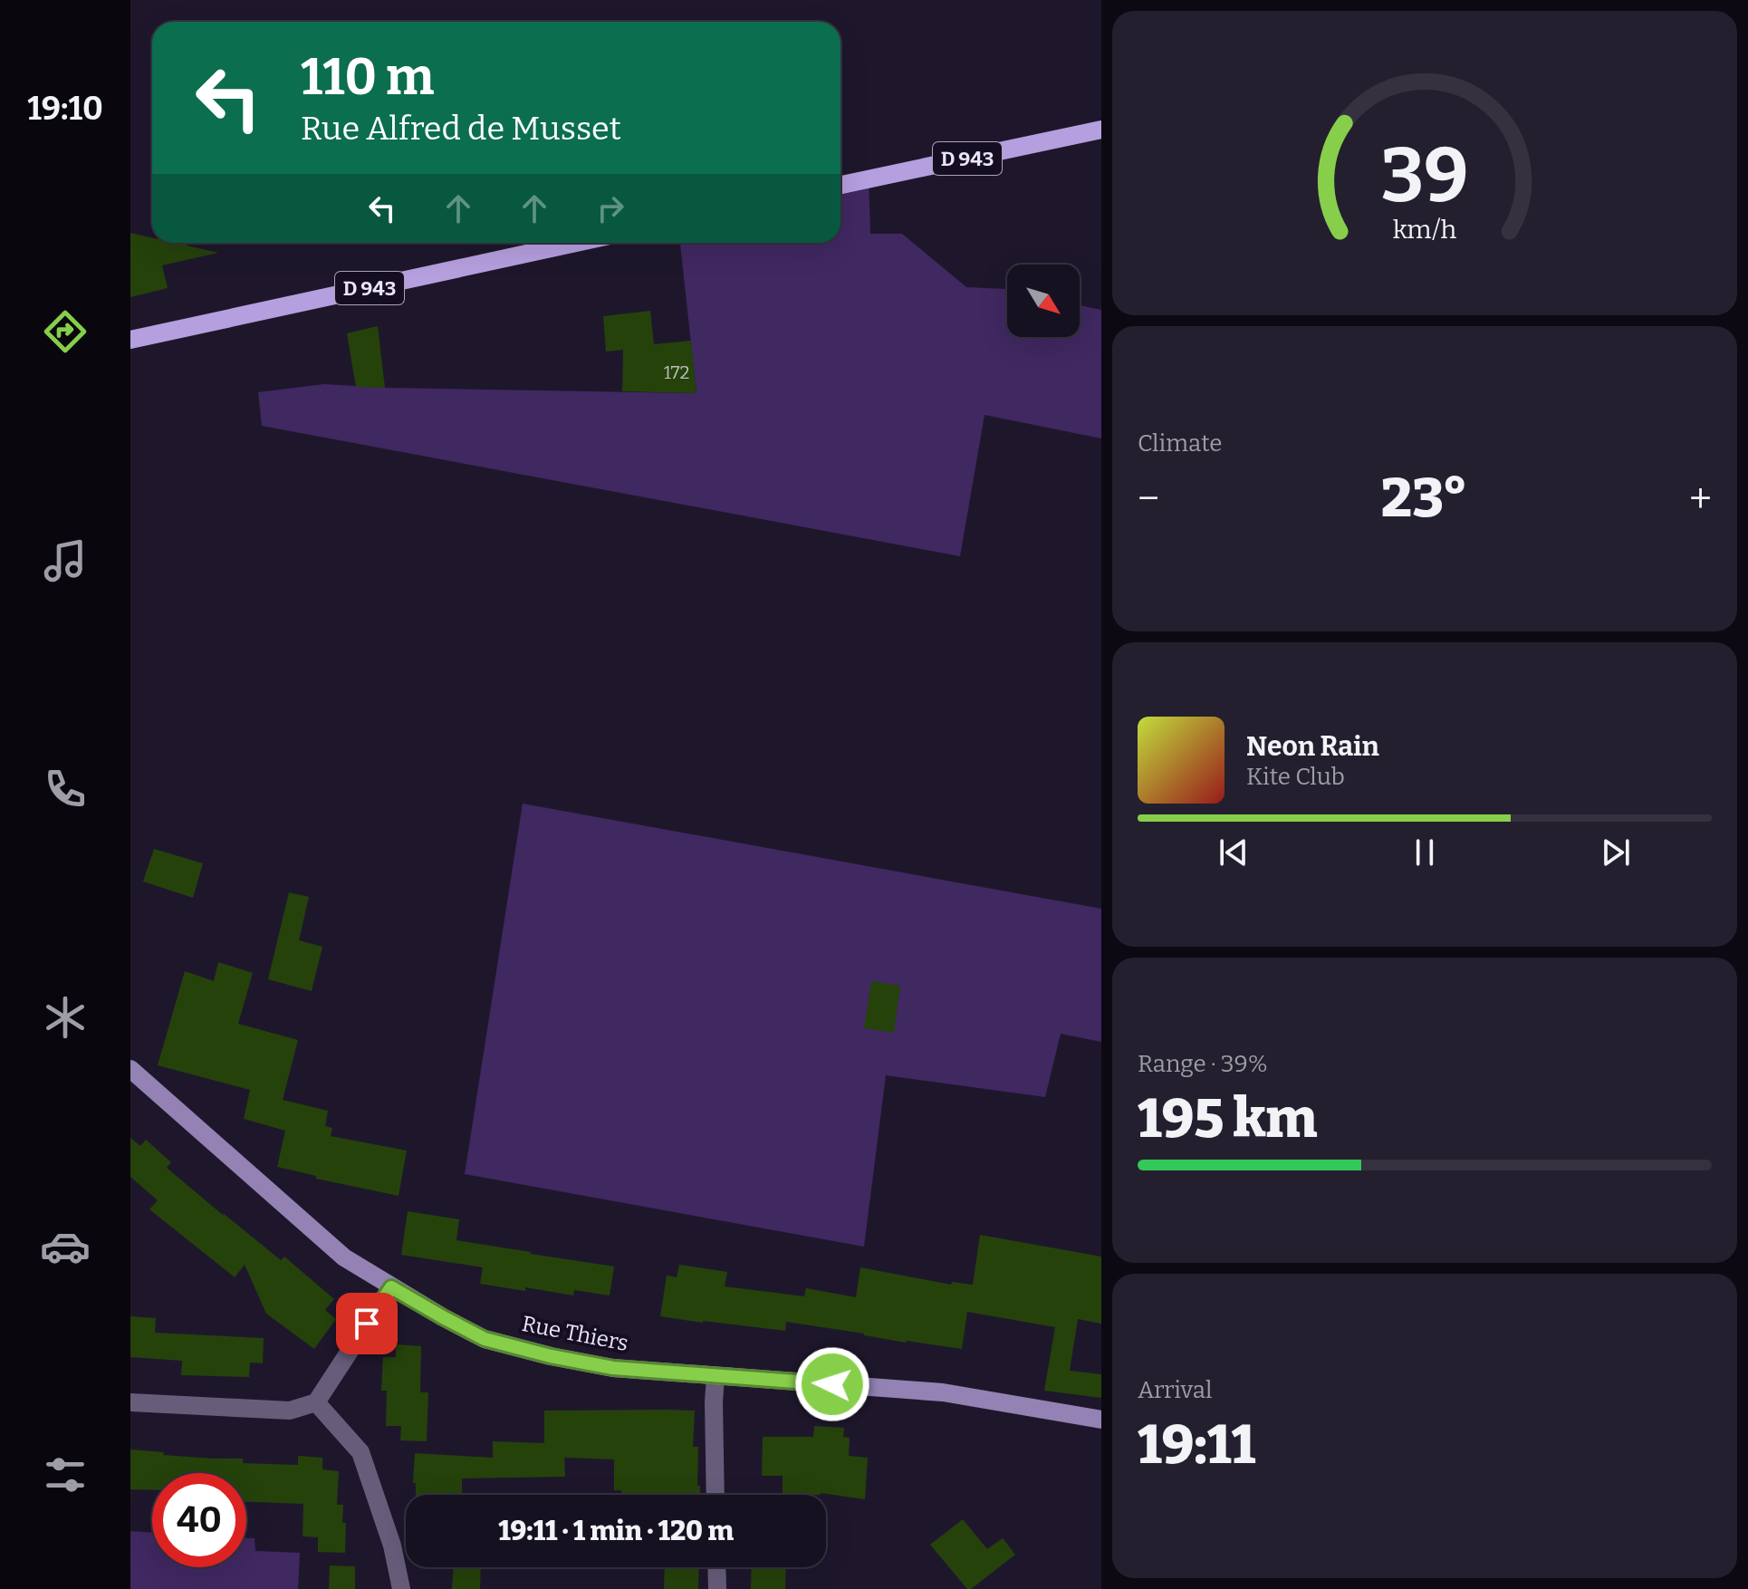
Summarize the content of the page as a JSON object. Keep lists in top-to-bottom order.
{
  "streets": {
    "main road": ["D 943"],
    "street": ["Rue Thiers"]
  },
  "house_numbers": ["172"],
  "north": "bottom right",
  "page": {
    "tabs": "19:10",
    "turn": ["110 m", "Rue Alfred de Musset"],
    "tile": [
      "Climate",
      ["Range · 39%", "195 km"],
      ["Arrival", "19:11"]
    ],
    "heat": ["−", "23°", "+"],
    "song": ["Neon Rain", "Kite Club"],
    "limit": "40",
    "trip": "19:11 · 1 min · 120 m",
    "gauge": ["39", "km/h"]
  }
}
